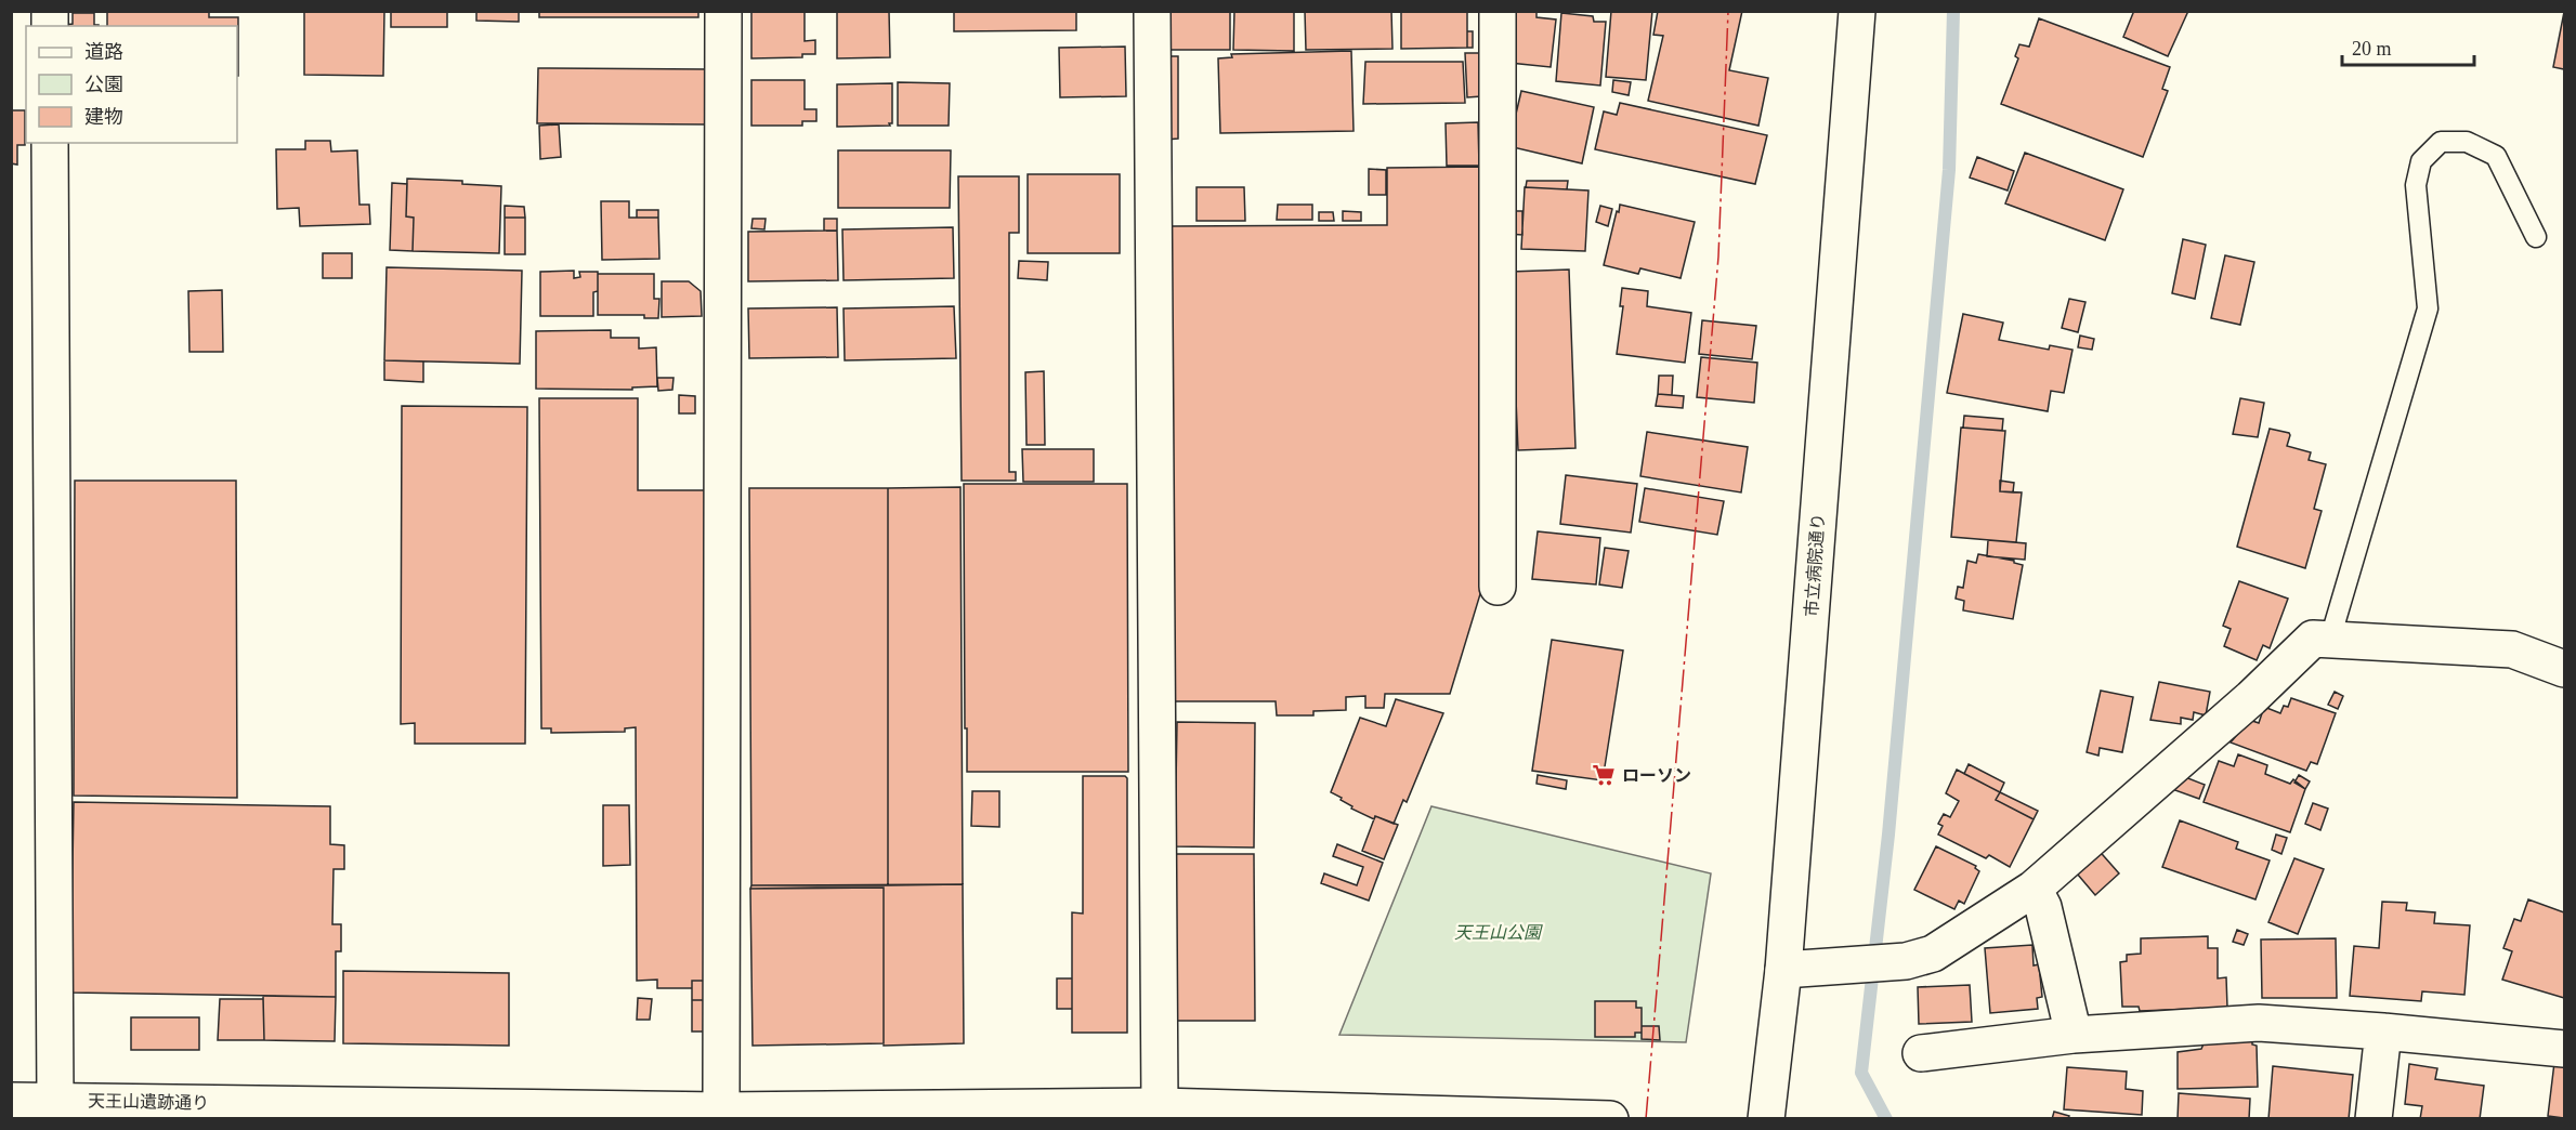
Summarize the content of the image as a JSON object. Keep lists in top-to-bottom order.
{
  "streets": {
    "street": ["市立病院通り", "天王山遺跡通り"]
  },
  "parks": ["天王山公園"],
  "places": {
    "supermarket": ["ローソン"]
  },
  "legend": ["道路", "公園", "建物"],
  "scale_bar": "20 m"
}
